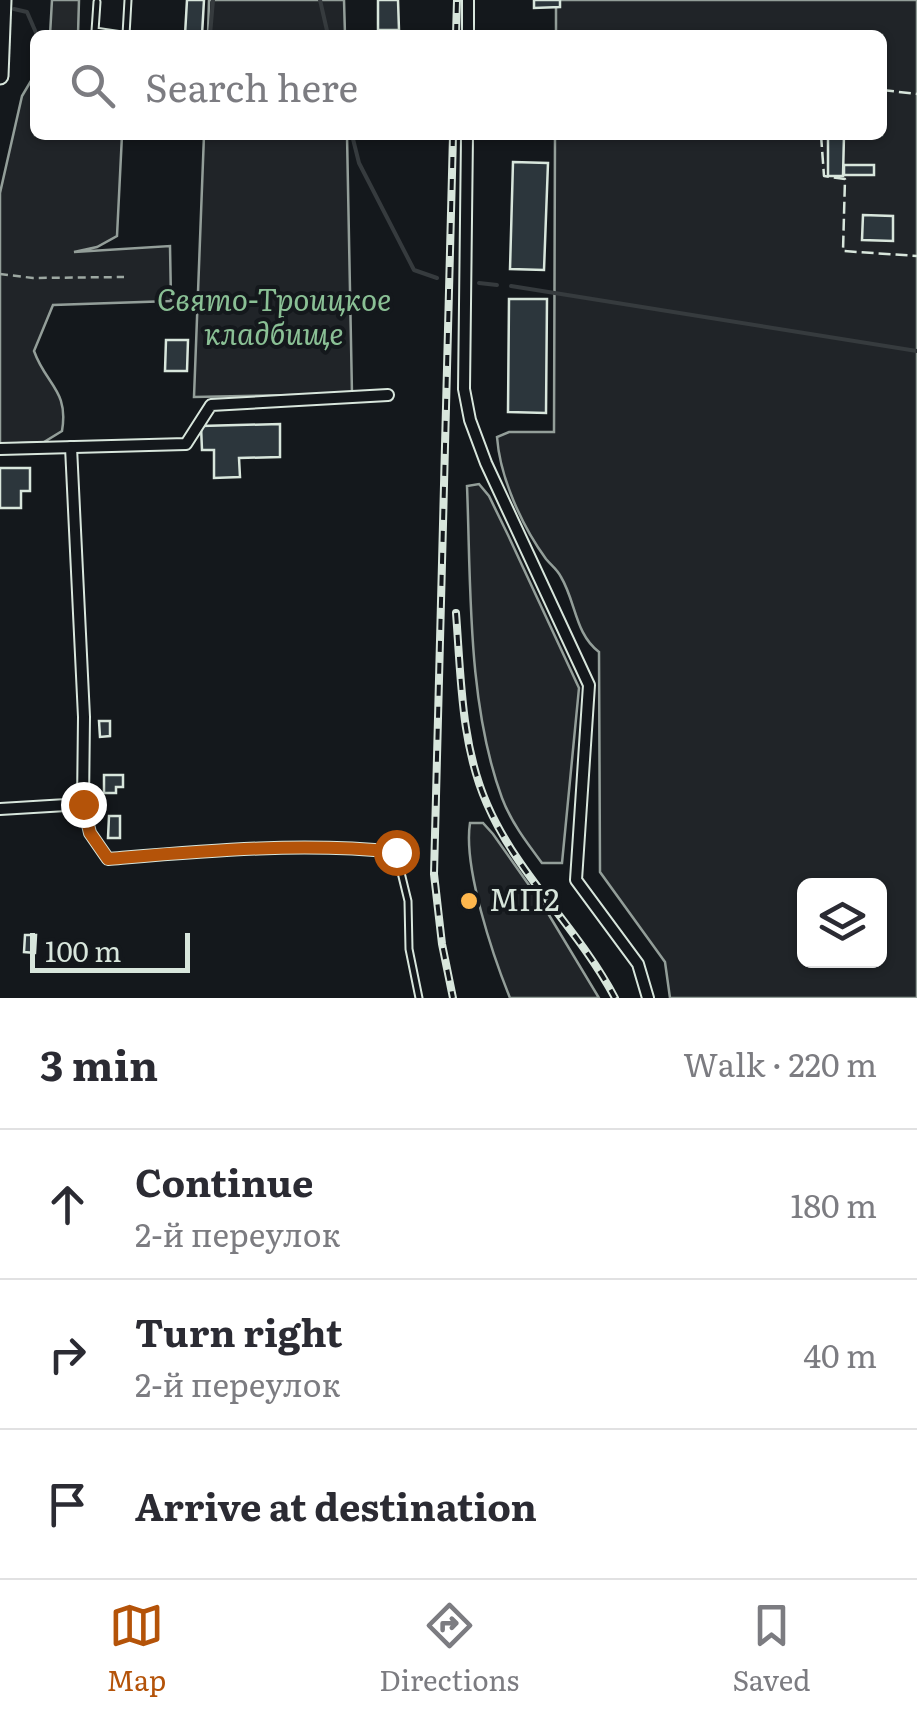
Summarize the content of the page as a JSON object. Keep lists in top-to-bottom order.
{
  "parks": ["Свято-Троицкое кладбище"],
  "places": ["МП2"],
  "scale_bar": "100 m",
  "page": {
    "search": "Search here",
    "scale": "100 m",
    "heading": ["3 min", "Walk · 220 m"],
    "list": [
      ["Continue", "2-й переулок", "180 m"],
      ["Turn right", "2-й переулок", "40 m"],
      "Arrive at destination"
    ],
    "nav": ["Map", "Directions", "Saved"]
  }
}
